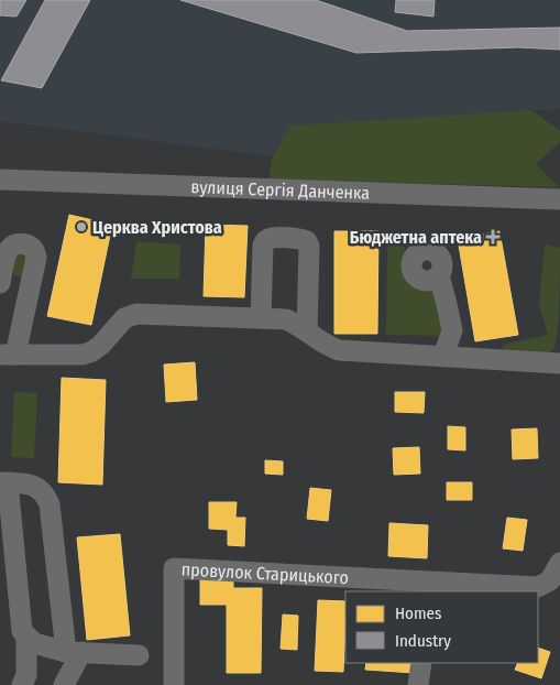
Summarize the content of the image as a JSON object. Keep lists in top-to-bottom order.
{
  "streets": {
    "street": ["вулиця Сергія Данченка", "провулок Старицького"]
  },
  "places": {
    "other": ["Церква Христова"],
    "health": ["Бюджетна аптека"]
  },
  "legend": ["Homes", "Industry"]
}
